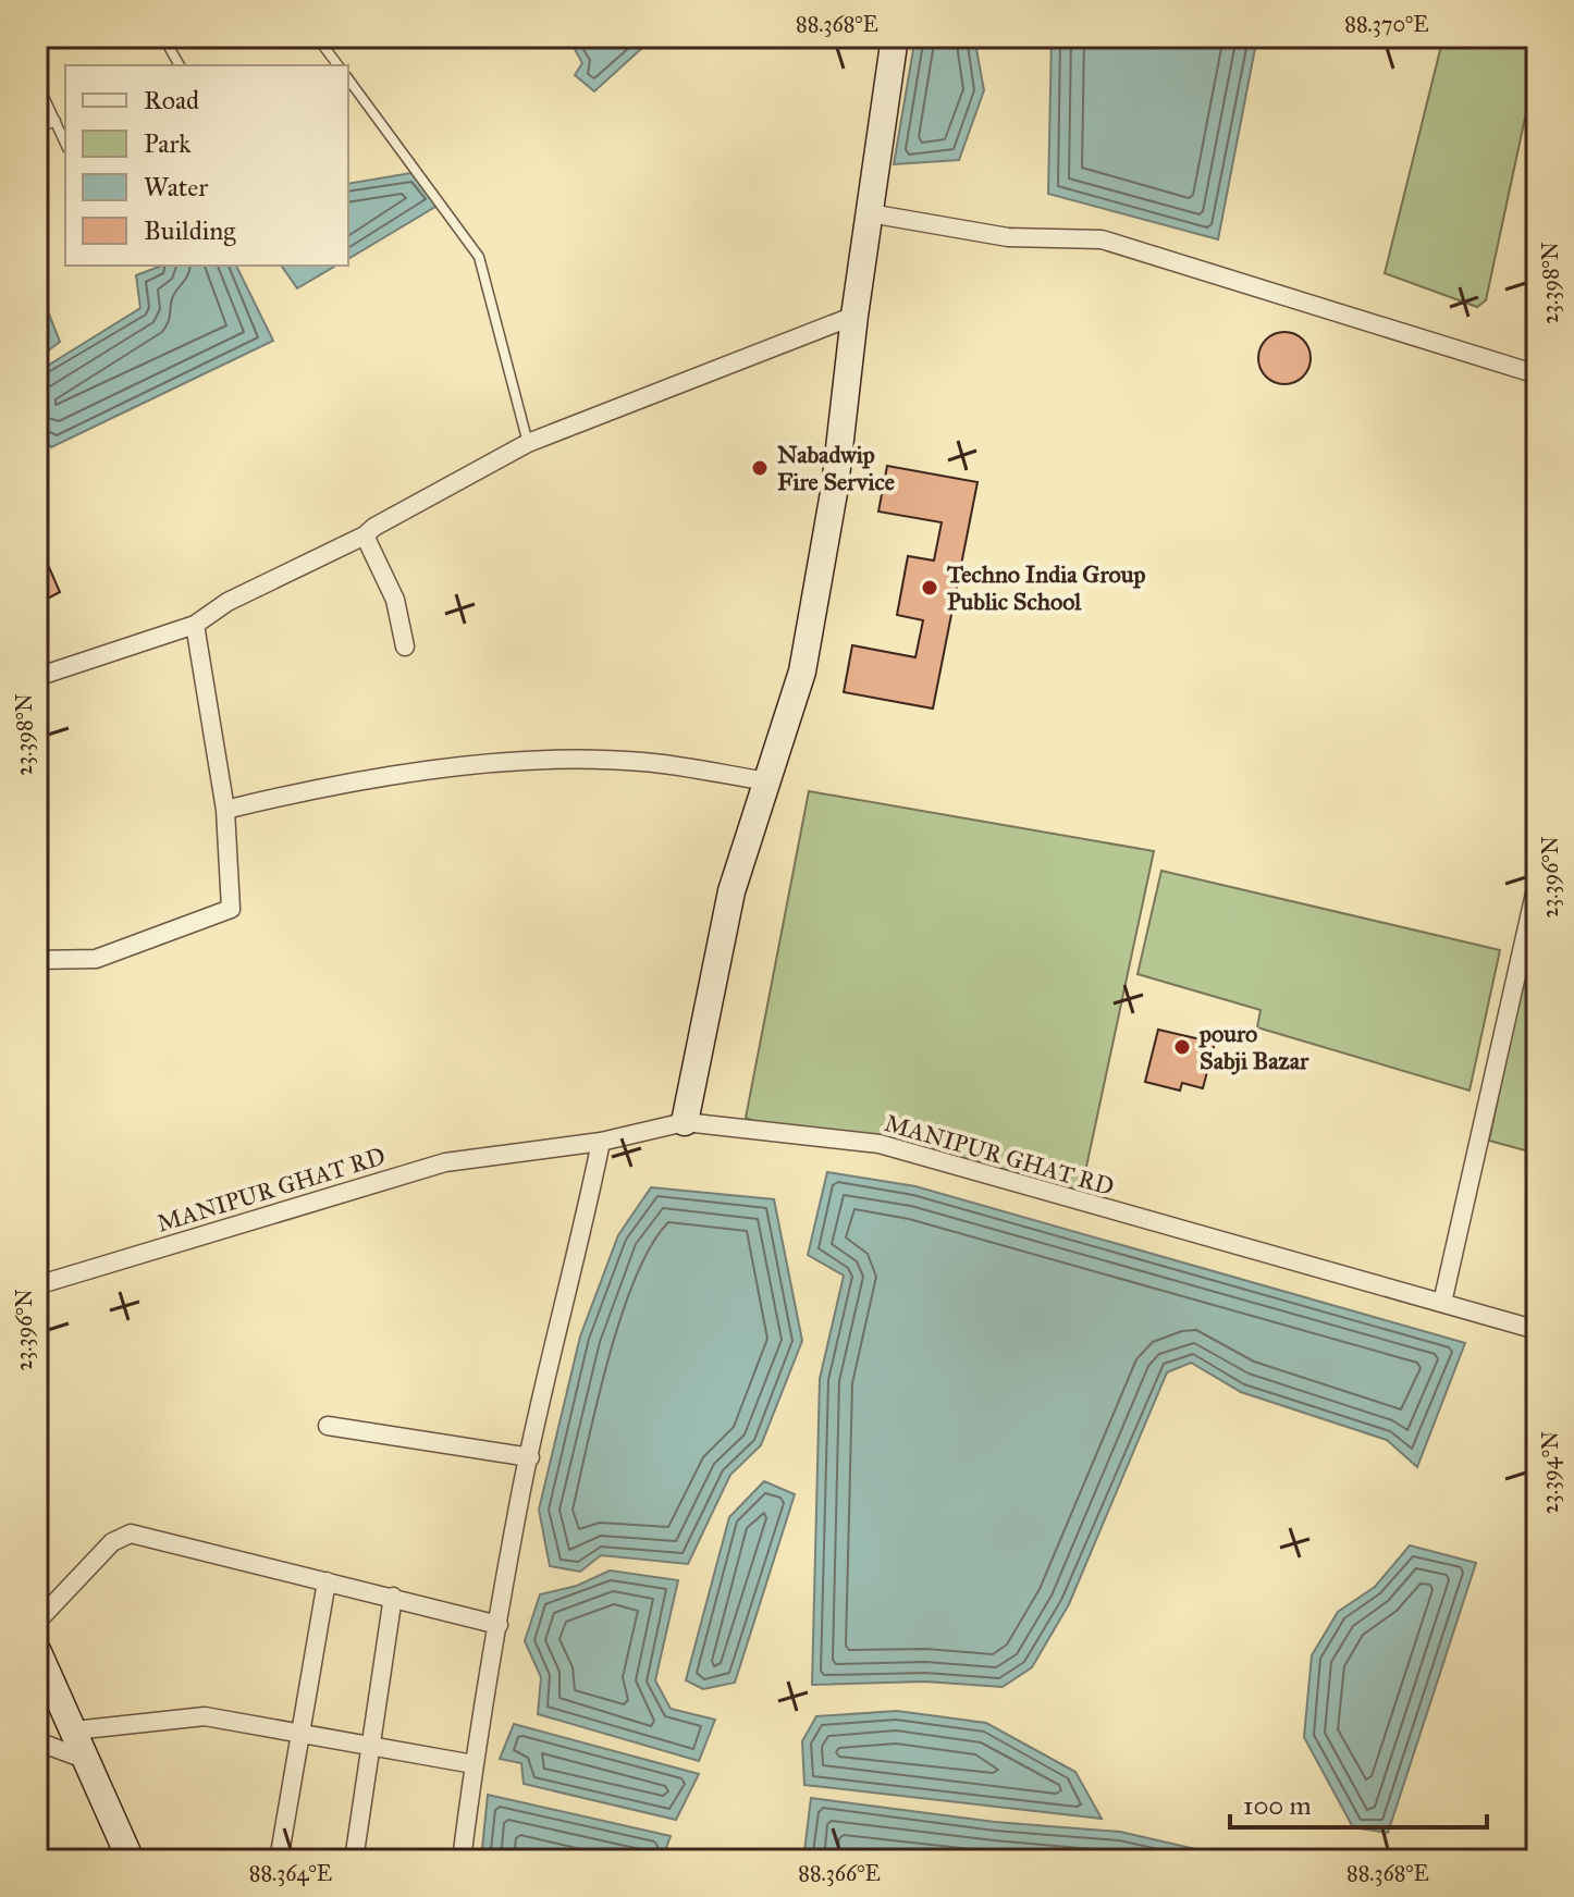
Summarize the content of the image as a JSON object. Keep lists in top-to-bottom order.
{
  "streets": {
    "street": ["MANIPUR GHAT RD"]
  },
  "places": ["Nabadwip Fire Service", "Techno India Group Public School", "pouro Sabji Bazar"],
  "legend": [
    "Road",
    "Park",
    "Water",
    "Building"
  ],
  "scale_bar": "100 m",
  "coordinates": [
    "88.368°E",
    "88.370°E",
    "23.398°N",
    "23.396°N",
    "23.394°N",
    "88.364°E",
    "88.366°E"
  ]
}
